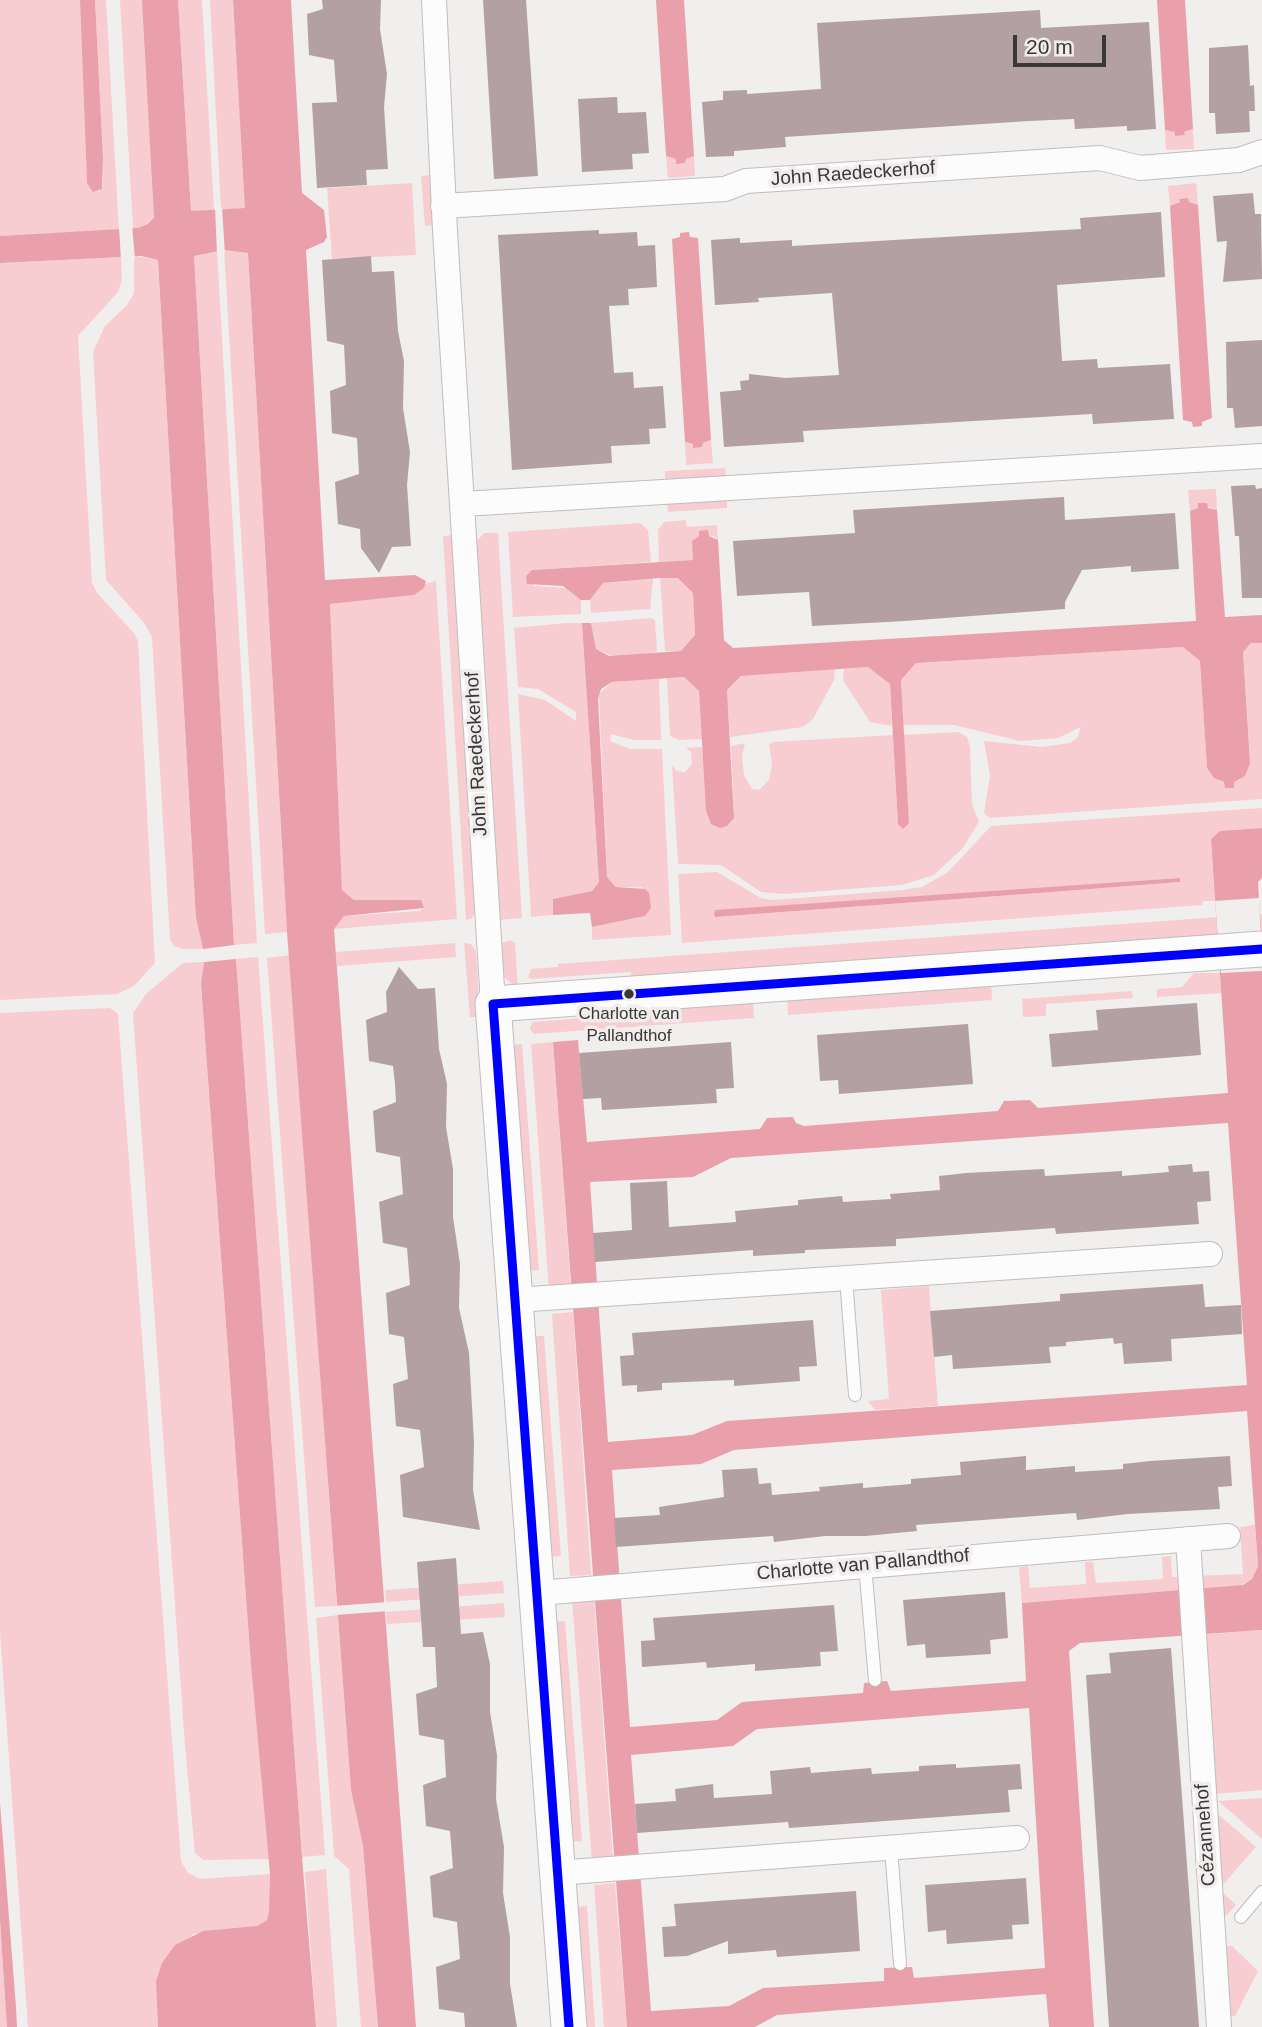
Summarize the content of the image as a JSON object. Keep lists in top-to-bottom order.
{
  "streets": {
    "street": ["John Raedeckerhof", "Charlotte van Pallandthof", "Cézannehof"]
  },
  "crossings": [
    ["Charlotte van Pallandthof", "Cézannehof"]
  ],
  "places": ["Charlotte van Pallandthof"],
  "scale_bar": "20 m"
}
